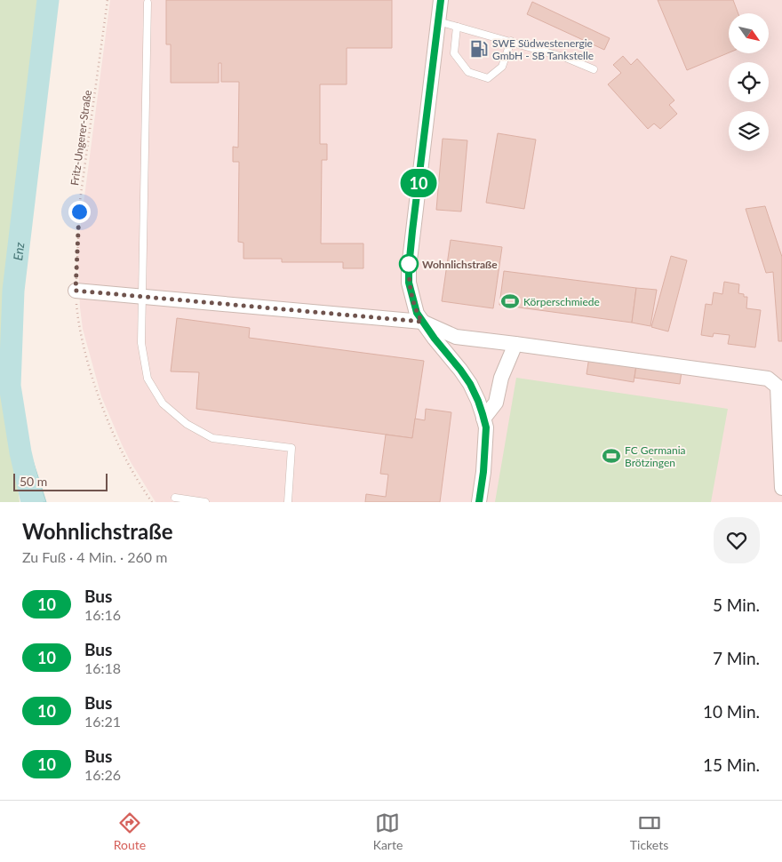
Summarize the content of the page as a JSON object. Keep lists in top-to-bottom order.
{
  "streets": {
    "path": ["Fritz-Ungerer-Straße"]
  },
  "water": ["Enz"],
  "places": {
    "fuel station": ["SWE Südwestenergie GmbH - SB Tankstelle"],
    "other": ["Wohnlichstraße"],
    "sports": ["Körperschmiede", "FC Germania Brötzingen"]
  },
  "lines": ["bus line 10"],
  "scale_bar": "50 m",
  "north": "bottom right",
  "page": {
    "on_map": "10",
    "scale": "50 m",
    "heading": ["Wohnlichstraße", "Zu Fuß · 4 Min. · 260 m"],
    "list": [
      {
        "mark": "10",
        "name": "Bus",
        "note": "16:16",
        "value": "5 Min."
      },
      {
        "mark": "10",
        "name": "Bus",
        "note": "16:18",
        "value": "7 Min."
      },
      {
        "mark": "10",
        "name": "Bus",
        "note": "16:21",
        "value": "10 Min."
      },
      {
        "mark": "10",
        "name": "Bus",
        "note": "16:26",
        "value": "15 Min."
      }
    ],
    "tabs": ["Route", "Karte", "Tickets"]
  }
}
